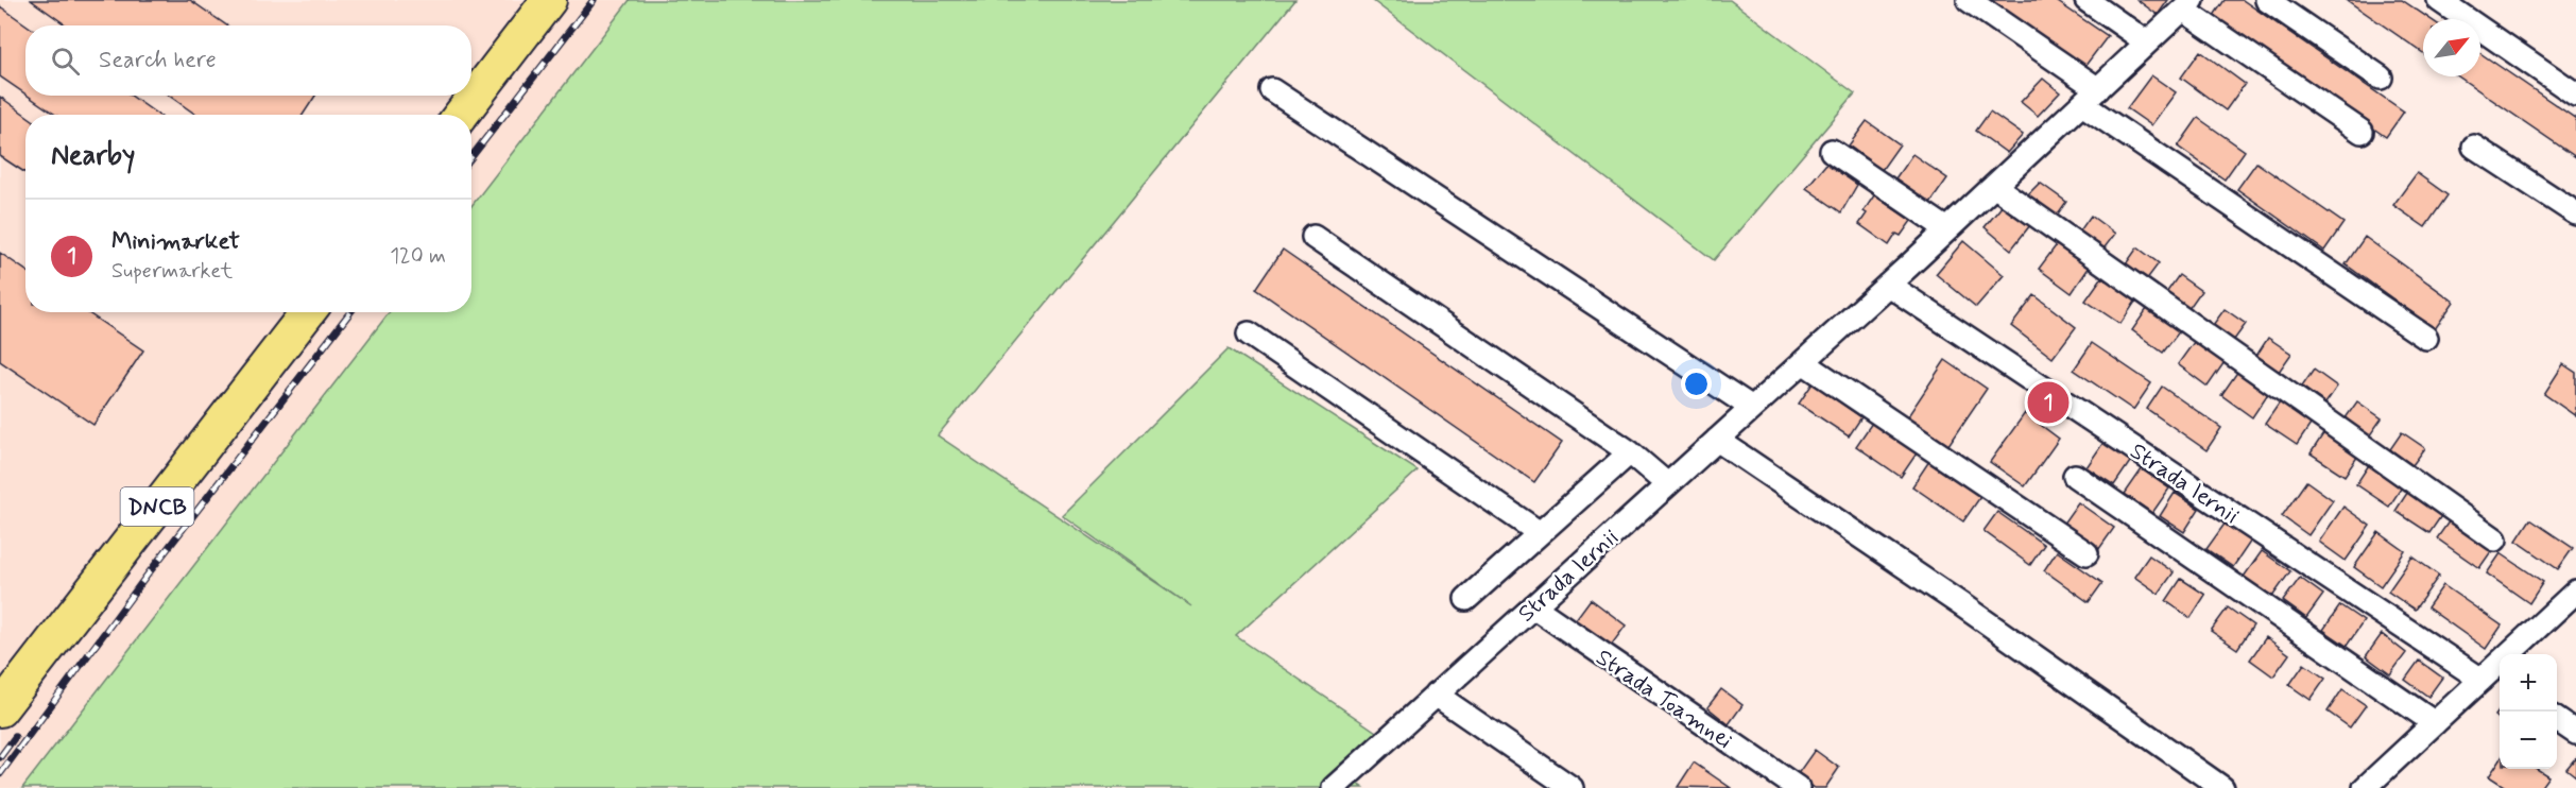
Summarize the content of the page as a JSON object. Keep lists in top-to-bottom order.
{
  "streets": {
    "main road": ["DNCB"],
    "street": ["Strada Iernii", "Strada Toamnei"]
  },
  "crossings": [
    ["Strada Iernii", "Strada Toamnei"]
  ],
  "north": "top right",
  "page": {
    "search": "Search here",
    "heading": "Nearby",
    "list": [
      {
        "mark": "1",
        "name": "Minimarket",
        "note": "Supermarket",
        "value": "120 m"
      }
    ],
    "pins": "1",
    "map_buttons": ["+", "−"]
  }
}
